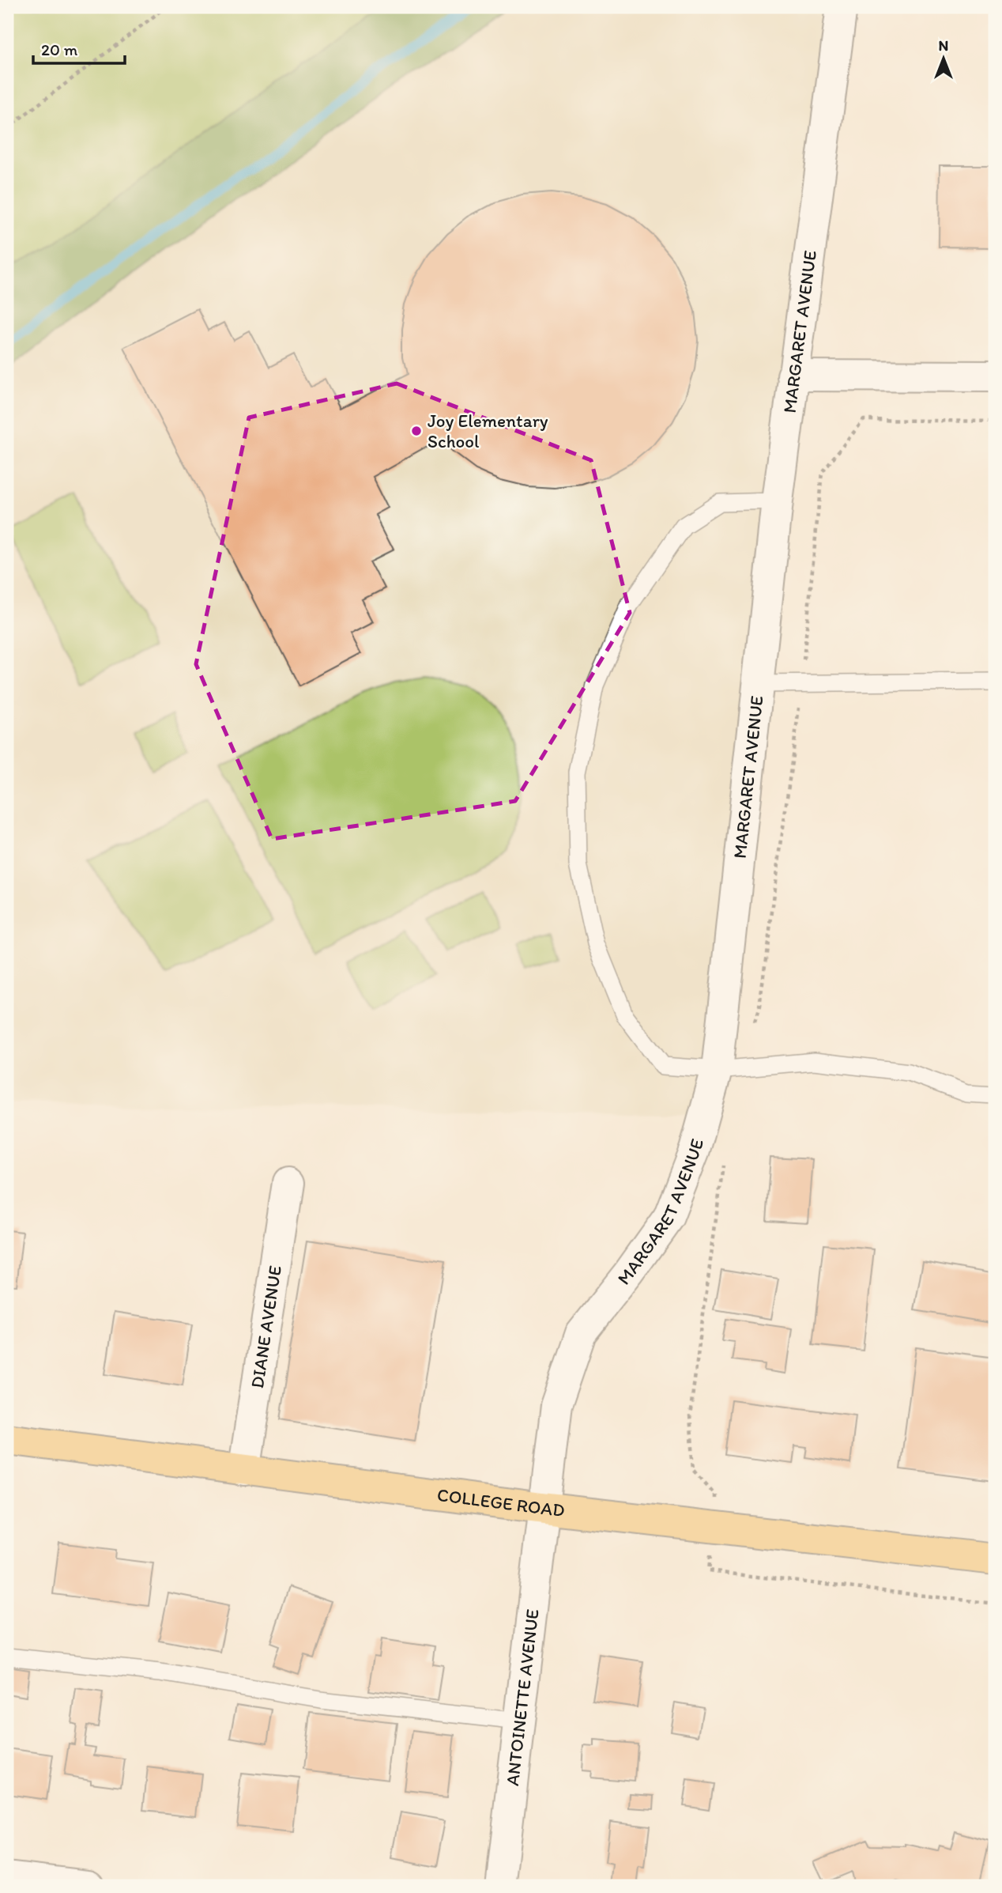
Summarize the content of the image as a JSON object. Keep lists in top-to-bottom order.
{
  "streets": {
    "main road": ["COLLEGE ROAD"],
    "street": ["MARGARET AVENUE", "DIANE AVENUE", "ANTOINETTE AVENUE"]
  },
  "crossings": [
    ["MARGARET AVENUE", "COLLEGE ROAD"],
    ["MARGARET AVENUE", "ANTOINETTE AVENUE"],
    ["DIANE AVENUE", "COLLEGE ROAD"],
    ["COLLEGE ROAD", "ANTOINETTE AVENUE"]
  ],
  "places": ["Joy Elementary School"],
  "scale_bar": "20 m",
  "north": "top"
}
